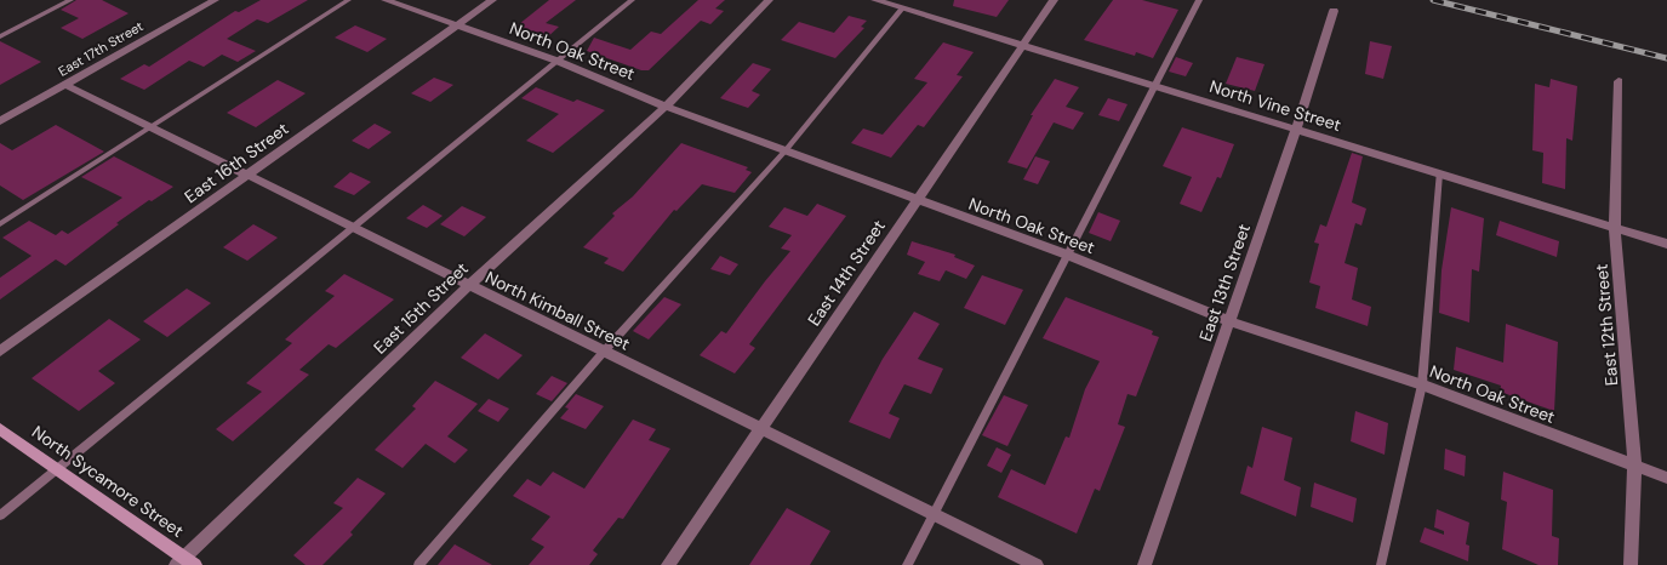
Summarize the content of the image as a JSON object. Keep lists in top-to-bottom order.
{
  "streets": {
    "main road": ["North Sycamore Street"],
    "street": [
      "East 17th Street",
      "North Oak Street",
      "North Vine Street",
      "East 16th Street",
      "East 14th Street",
      "East 13th Street",
      "East 15th Street",
      "North Kimball Street",
      "East 12th Street"
    ]
  },
  "crossings": [
    ["East 17th Street", "North Kimball Street"],
    ["North Oak Street", "East 16th Street"],
    ["North Oak Street", "East 14th Street"],
    ["North Oak Street", "East 13th Street"],
    ["North Oak Street", "East 15th Street"],
    ["North Oak Street", "East 12th Street"],
    ["North Vine Street", "East 14th Street"],
    ["North Vine Street", "East 13th Street"],
    ["North Vine Street", "East 12th Street"],
    ["East 16th Street", "North Kimball Street"],
    ["East 14th Street", "North Kimball Street"],
    ["East 15th Street", "North Kimball Street"],
    ["East 15th Street", "North Sycamore Street"]
  ]
}
